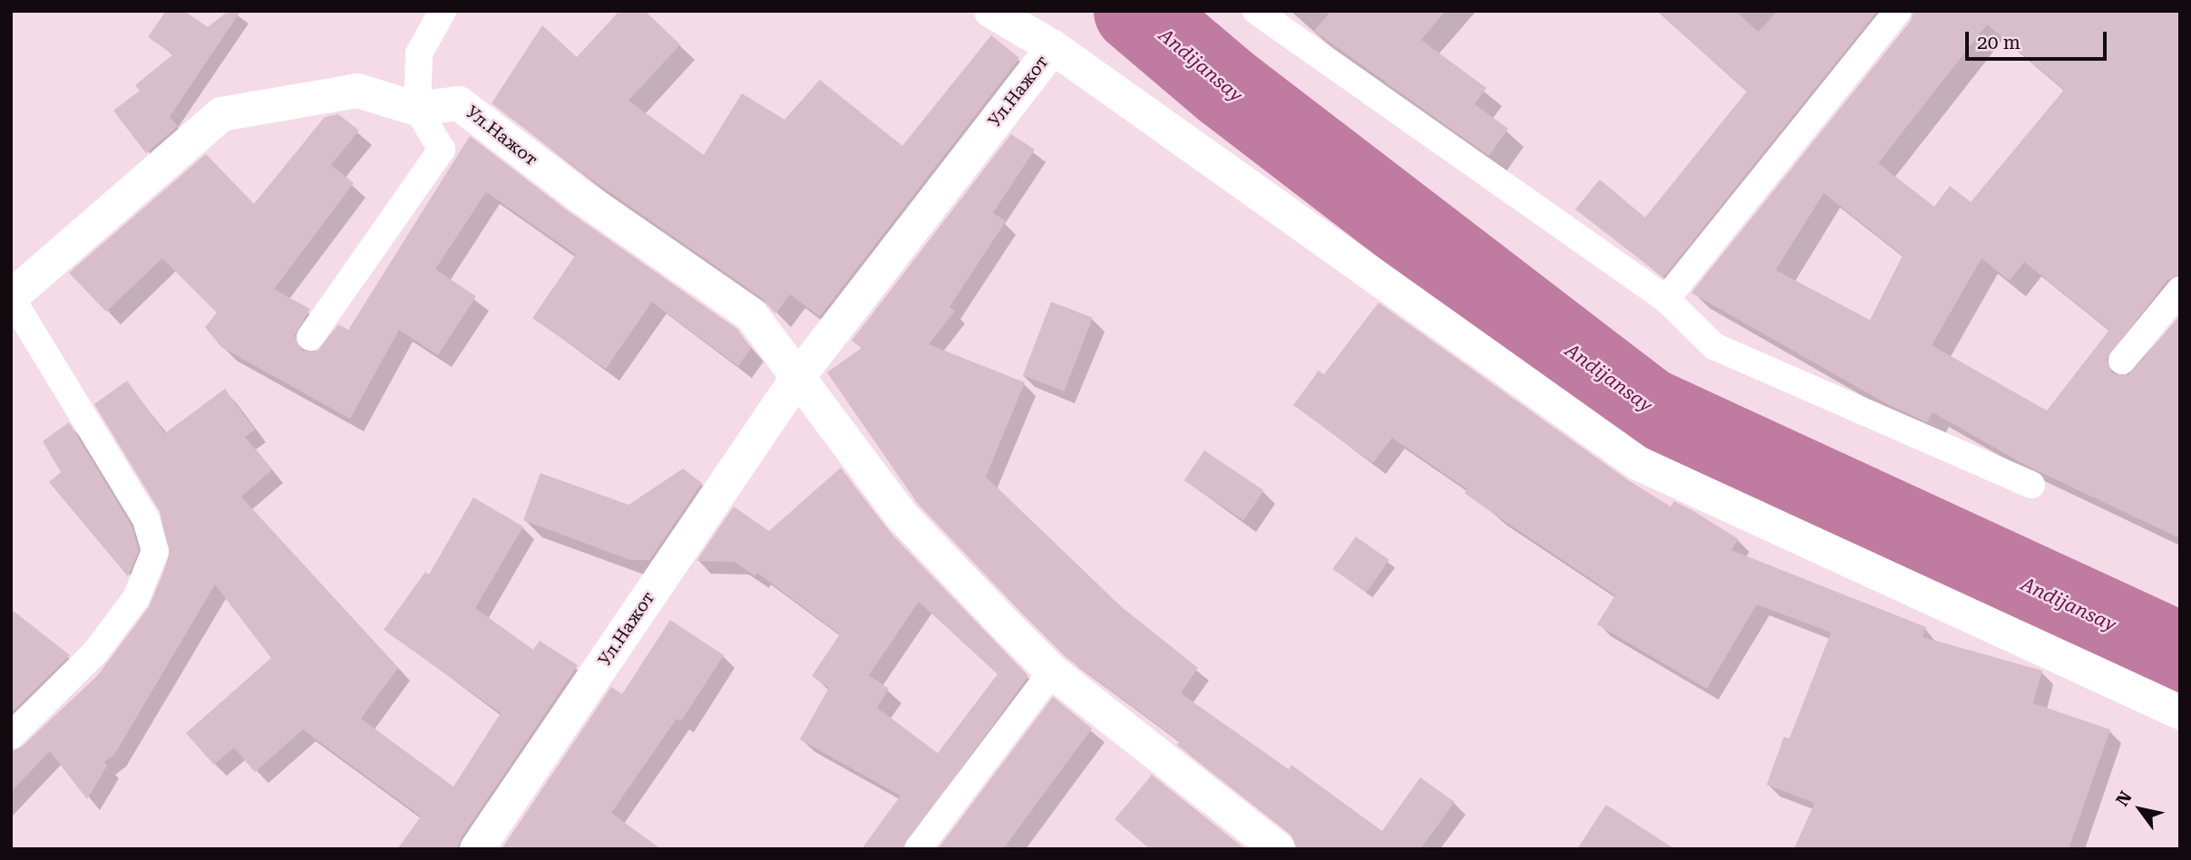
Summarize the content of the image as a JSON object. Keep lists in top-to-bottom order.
{
  "streets": {
    "street": ["Ул.Нажот"]
  },
  "water": ["Andijansay"],
  "scale_bar": "20 m",
  "north": "top left"
}
